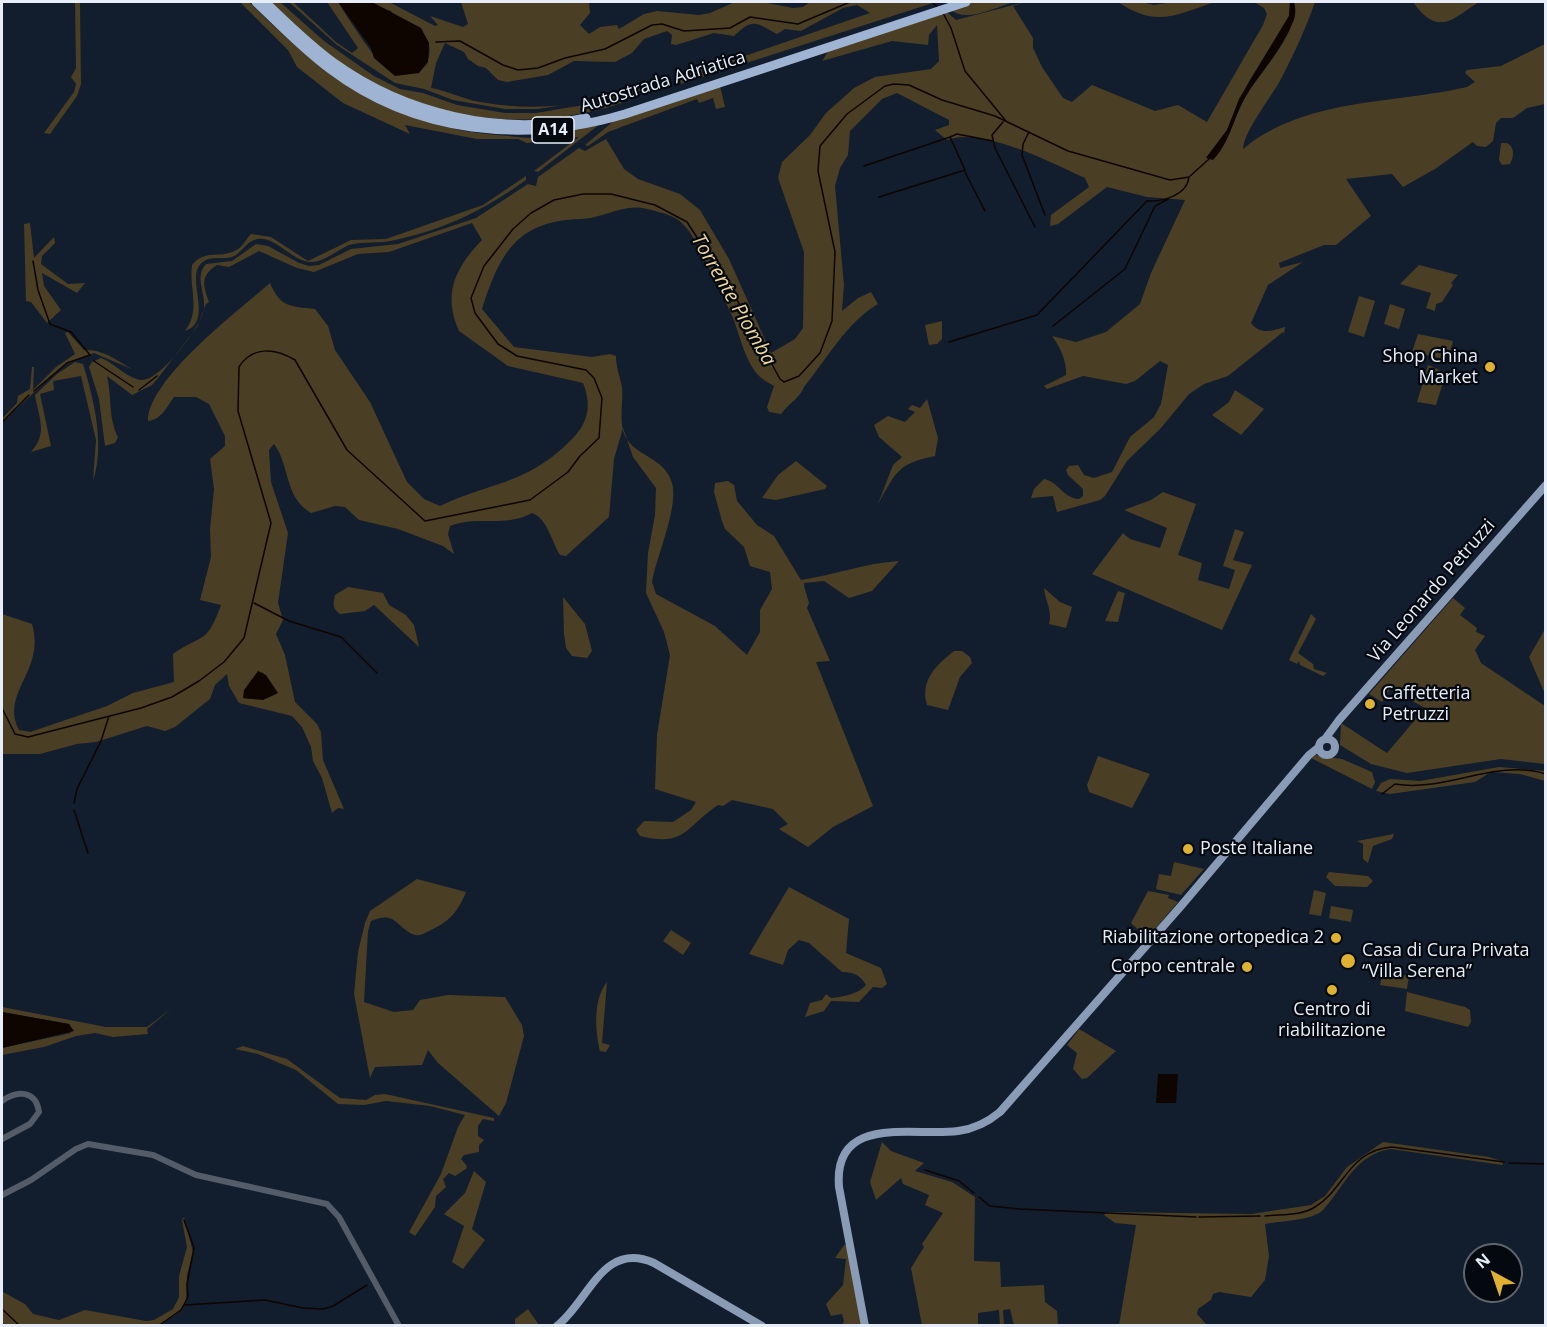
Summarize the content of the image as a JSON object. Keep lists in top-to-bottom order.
{
  "streets": {
    "highway": ["Autostrada Adriatica", "A14"],
    "main road": ["Via Leonardo Petruzzi"]
  },
  "water": ["Torrente Piomba"],
  "places": [
    "Shop China Market",
    "Caffetteria Petruzzi",
    "Poste Italiane",
    "Riabilitazione ortopedica 2",
    "Casa di Cura Privata “Villa Serena”",
    "Corpo centrale",
    "Centro di riabilitazione"
  ],
  "north": "top left"
}
